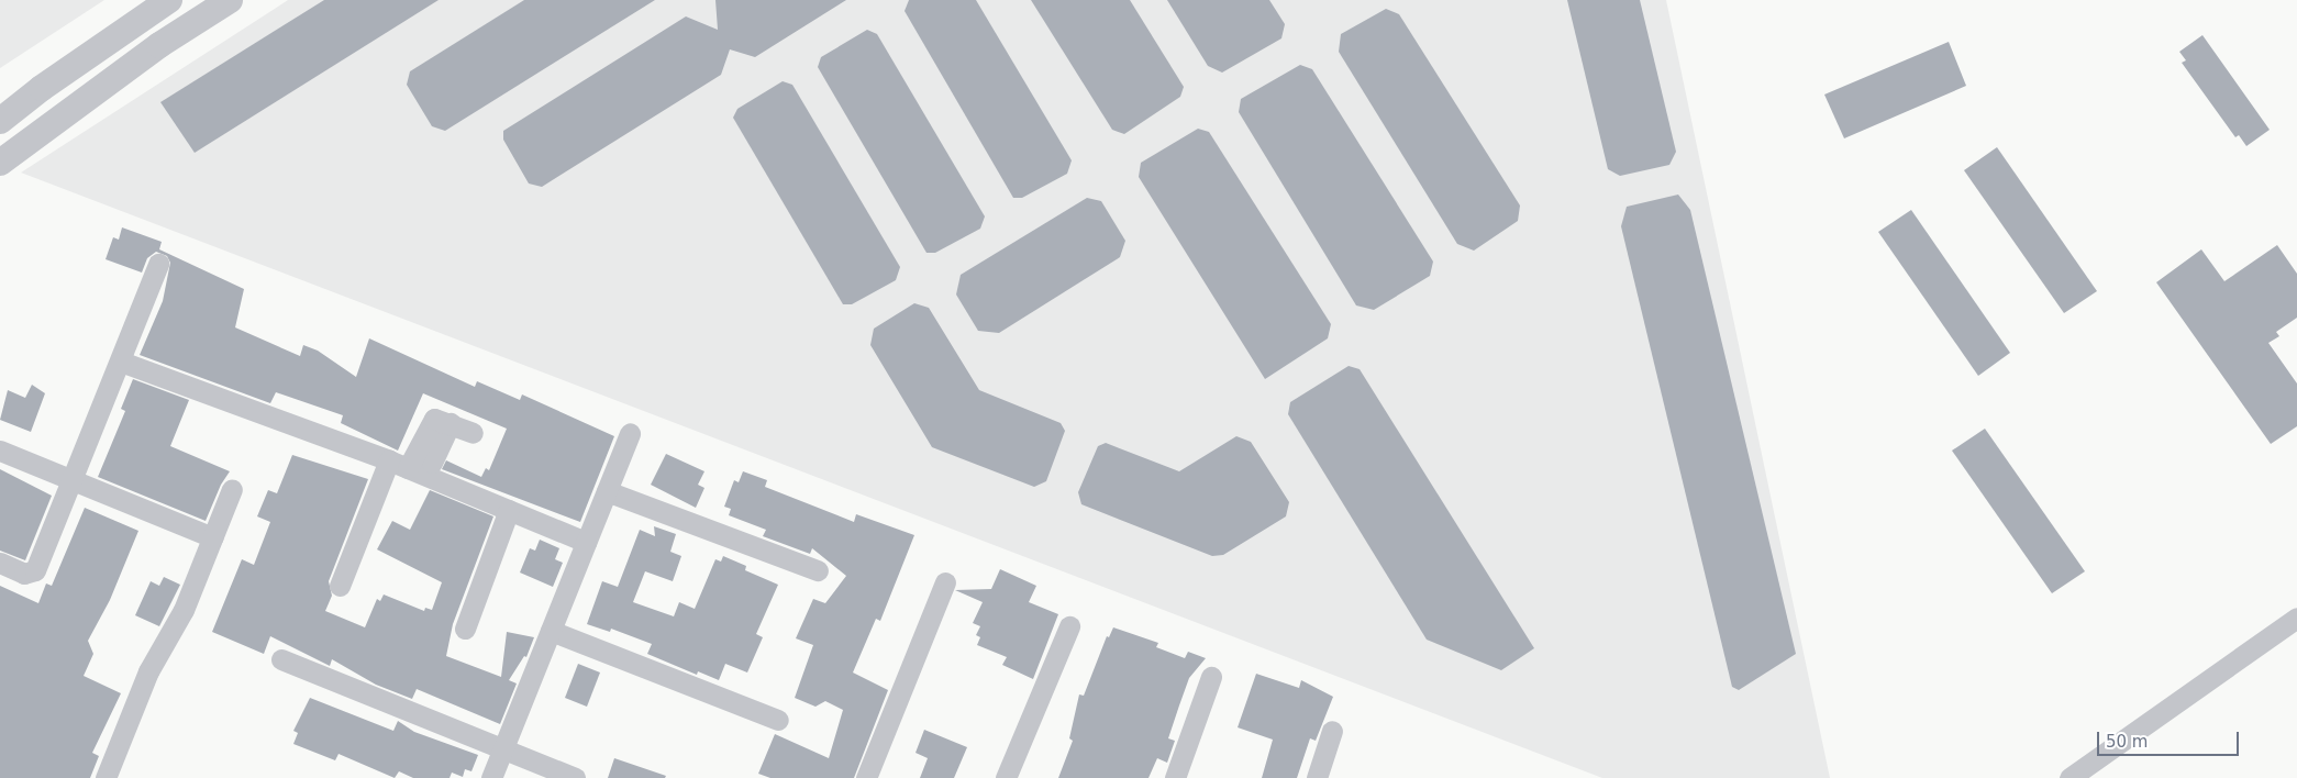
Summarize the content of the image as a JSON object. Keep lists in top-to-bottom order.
{
  "scale_bar": "50 m"
}
